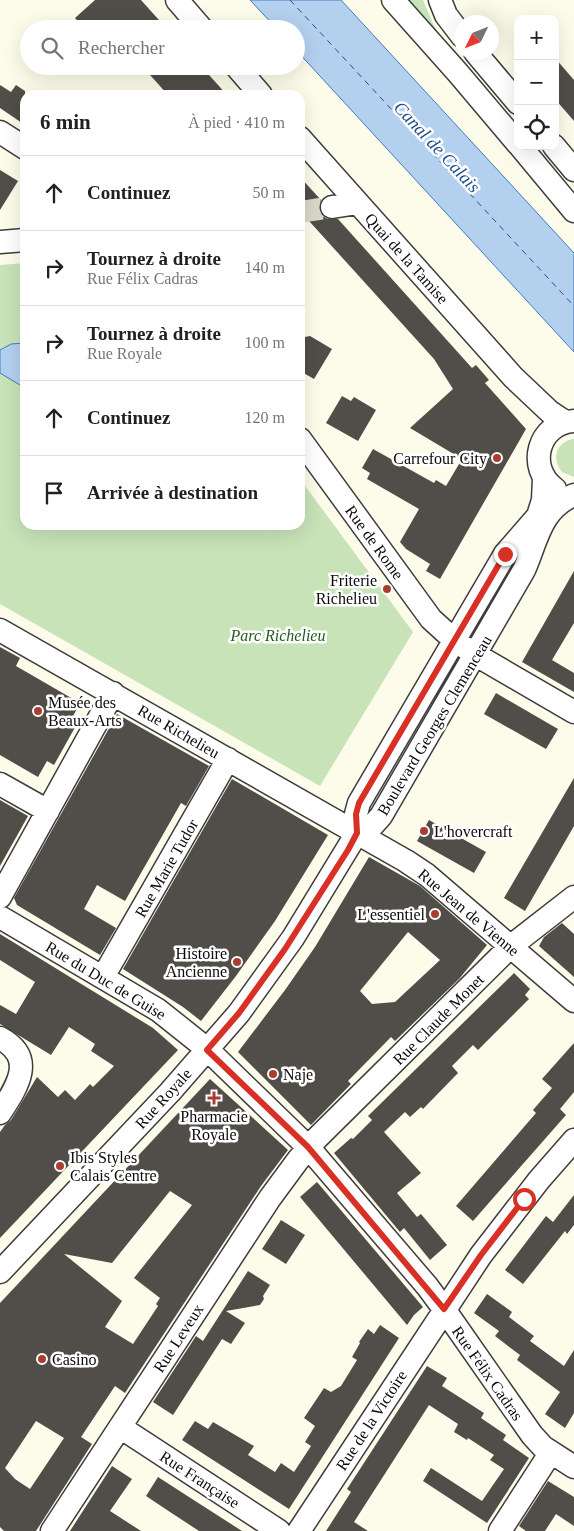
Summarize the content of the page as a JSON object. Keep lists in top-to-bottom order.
{
  "streets": {
    "street": [
      "Quai de la Tamise",
      "Rue de Rome",
      "Boulevard Georges Clemenceau",
      "Rue Richelieu",
      "Rue Marie Tudor",
      "Rue Jean de Vienne",
      "Rue du Duc de Guise",
      "Rue Claude Monet",
      "Rue Royale",
      "Rue Leveux",
      "Rue Félix Cadras",
      "Rue de la Victoire",
      "Rue Française"
    ]
  },
  "crossings": [
    ["Quai de la Tamise", "Boulevard Georges Clemenceau"],
    ["Rue de Rome", "Boulevard Georges Clemenceau"],
    ["Boulevard Georges Clemenceau", "Rue Richelieu"],
    ["Boulevard Georges Clemenceau", "Rue Jean de Vienne"],
    ["Boulevard Georges Clemenceau", "Rue Royale"],
    ["Rue Richelieu", "Rue Marie Tudor"],
    ["Rue Richelieu", "Rue Jean de Vienne"],
    ["Rue Richelieu", "Rue Royale"],
    ["Rue Marie Tudor", "Rue du Duc de Guise"],
    ["Rue Jean de Vienne", "Rue Claude Monet"],
    ["Rue Jean de Vienne", "Rue Royale"],
    ["Rue du Duc de Guise", "Rue Royale"],
    ["Rue du Duc de Guise", "Rue Félix Cadras"],
    ["Rue Claude Monet", "Rue Leveux"],
    ["Rue Claude Monet", "Rue Félix Cadras"],
    ["Rue Royale", "Rue Félix Cadras"],
    ["Rue Leveux", "Rue Félix Cadras"],
    ["Rue Leveux", "Rue Française"],
    ["Rue Félix Cadras", "Rue de la Victoire"]
  ],
  "water": ["Canal de Calais"],
  "parks": ["Parc Richelieu"],
  "places": {
    "other": [
      "Carrefour City",
      "Friterie Richelieu",
      "Musée des Beaux-Arts",
      "L'hovercraft",
      "L'essentiel",
      "Histoire Ancienne",
      "Naje",
      "Ibis Styles Calais Centre",
      "Casino"
    ],
    "health": ["Pharmacie Royale"]
  },
  "north": "bottom left",
  "page": {
    "map_buttons": ["+", "−"],
    "search": "Rechercher",
    "heading": ["6 min", "À pied · 410 m"],
    "list": [
      ["Continuez", "50 m"],
      ["Tournez à droite", "Rue Félix Cadras", "140 m"],
      ["Tournez à droite", "Rue Royale", "100 m"],
      ["Continuez", "120 m"],
      "Arrivée à destination"
    ]
  }
}
